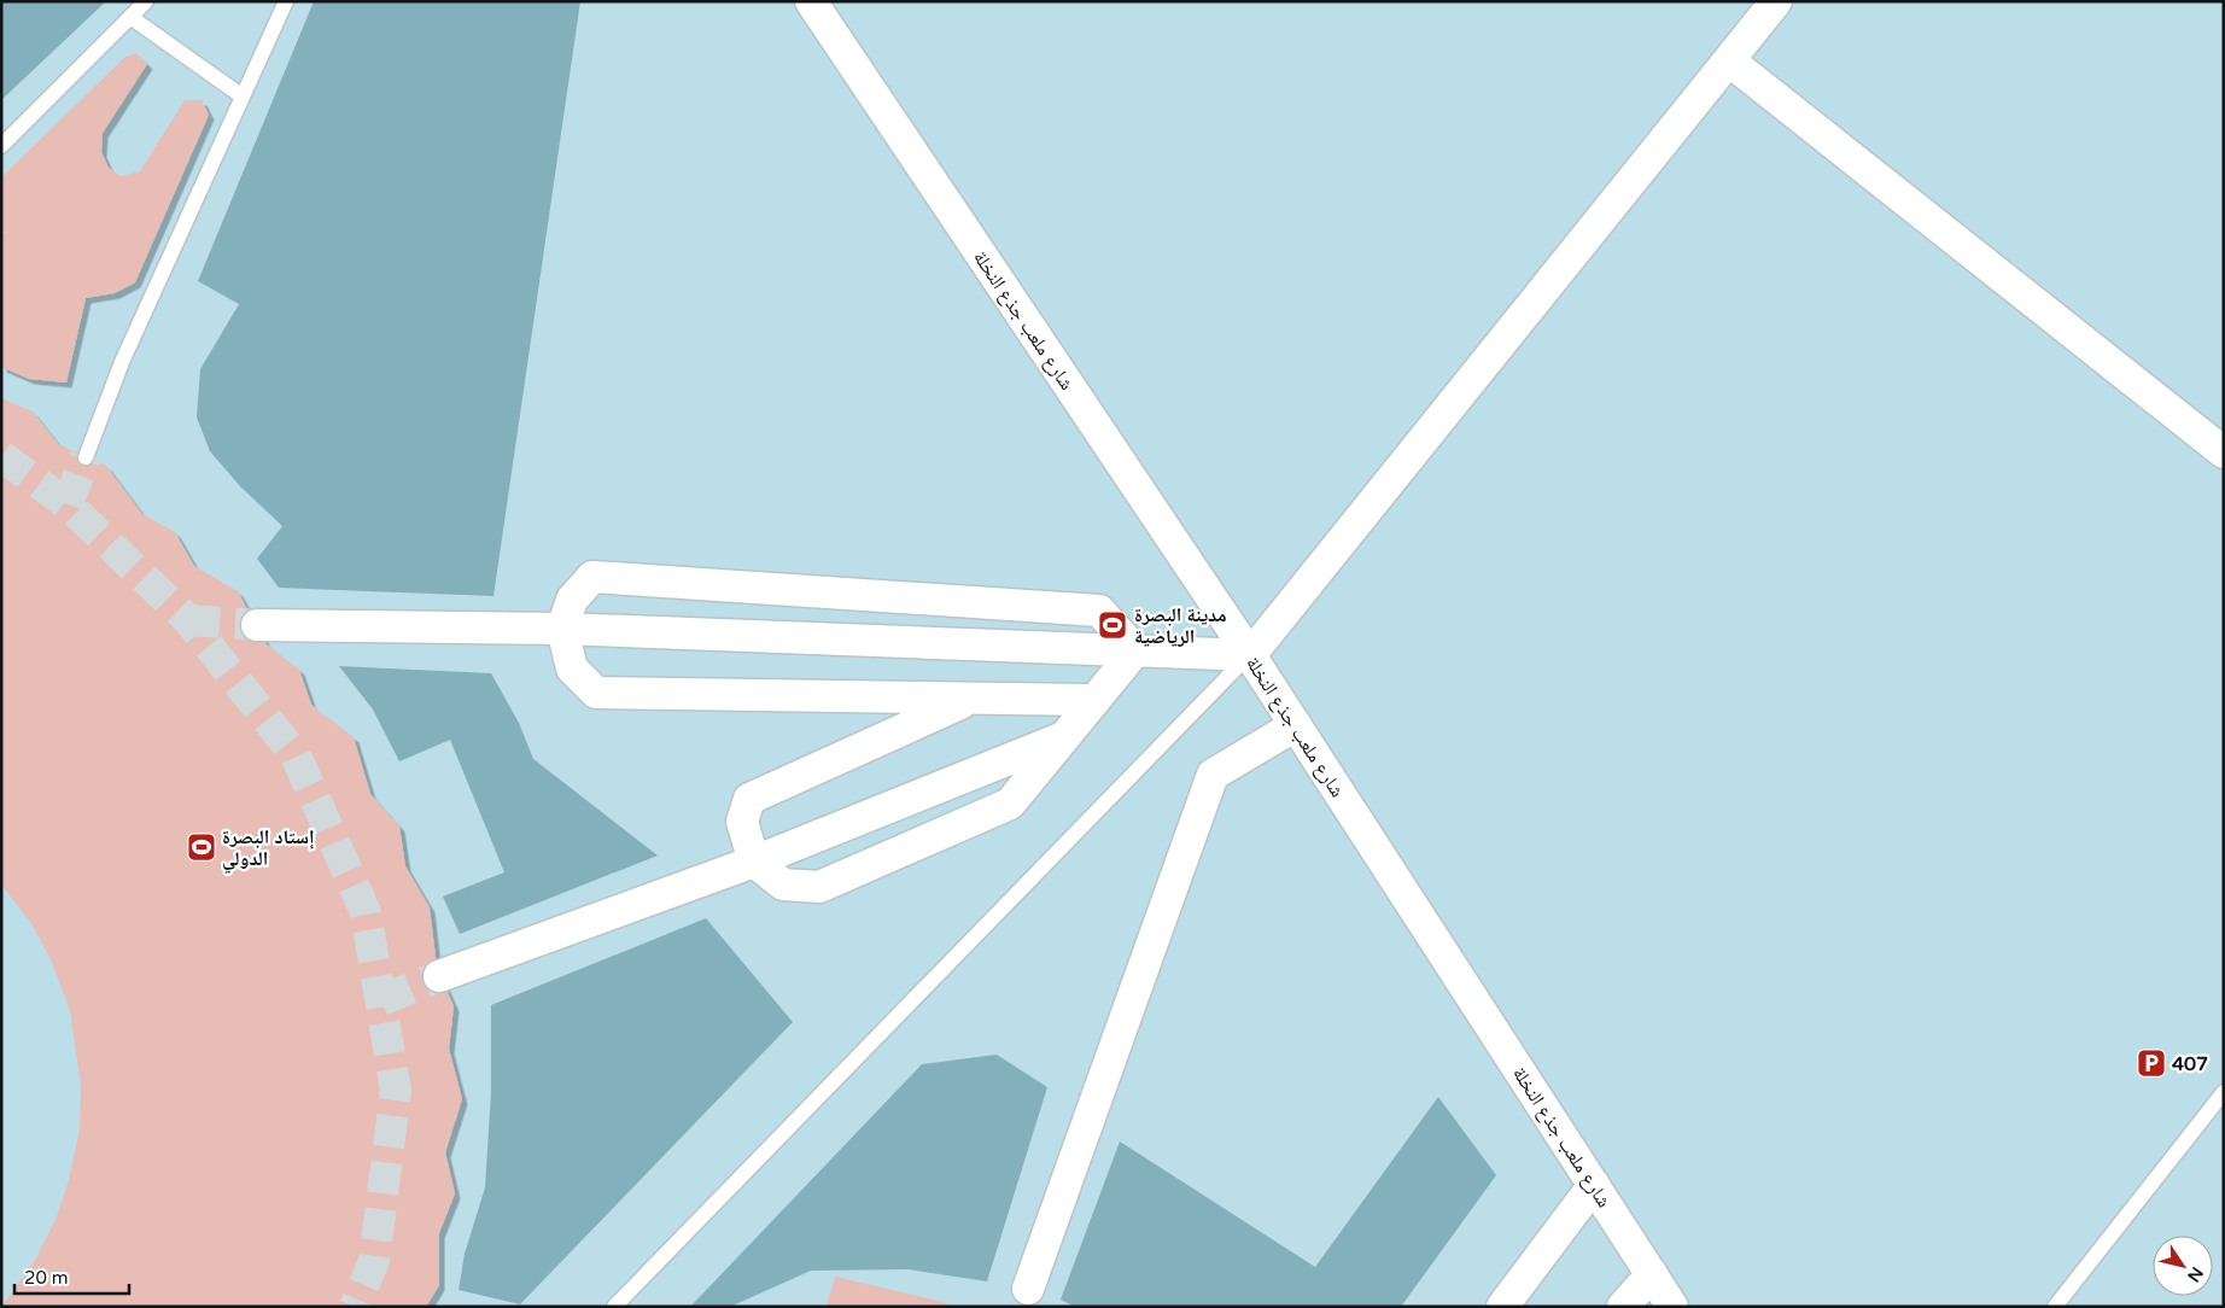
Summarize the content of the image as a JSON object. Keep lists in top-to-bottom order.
{
  "streets": {
    "street": ["شارع ملعب جذع النخلة"]
  },
  "places": {
    "sports": ["مدينة البصرة الرياضية", "إستاد البصرة الدولي"],
    "parking": ["407"]
  },
  "scale_bar": "20 m",
  "north": "bottom right"
}
